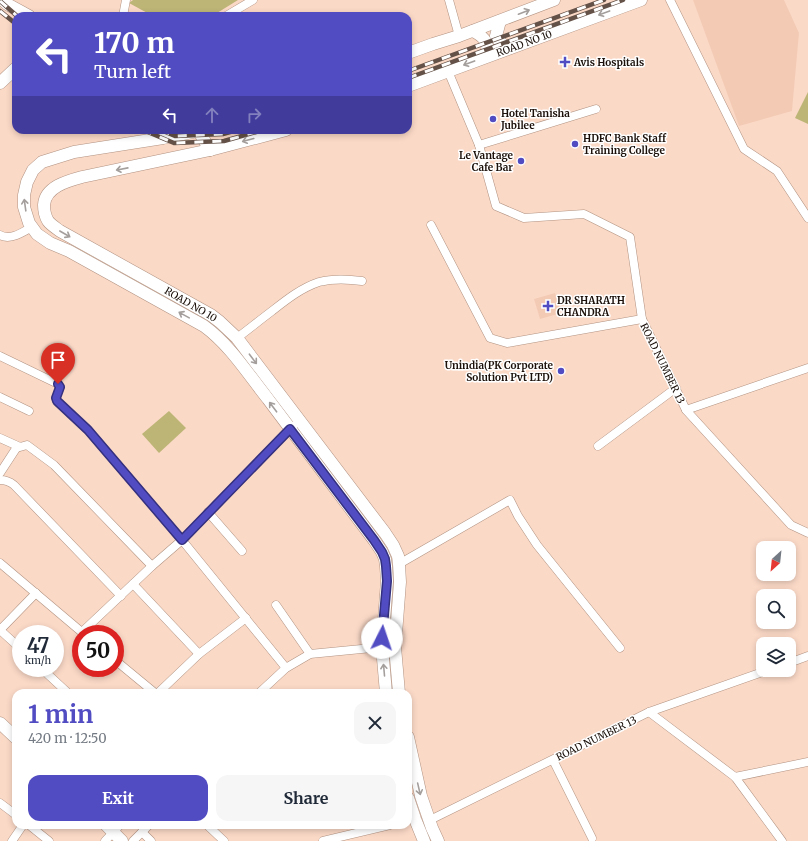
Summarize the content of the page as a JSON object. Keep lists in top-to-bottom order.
{
  "streets": {
    "main road": ["ROAD NO 10"],
    "street": ["ROAD NUMBER 13"]
  },
  "crossings": [
    ["ROAD NO 10", "ROAD NUMBER 13"]
  ],
  "places": {
    "health": ["Avis Hospitals", "DR SHARATH CHANDRA"],
    "other": [
      "Hotel Tanisha Jubilee",
      "HDFC Bank Staff Training College",
      "Le Vantage Cafe Bar",
      "Unindia(PK Corporate Solution Pvt LTD)"
    ]
  },
  "north": "bottom left",
  "page": {
    "turn": ["170 m", "Turn left"],
    "speed": "47 km/h",
    "limit": "50",
    "heading": ["1 min", "420 m · 12:50"],
    "buttons": ["Exit", "Share"]
  }
}
